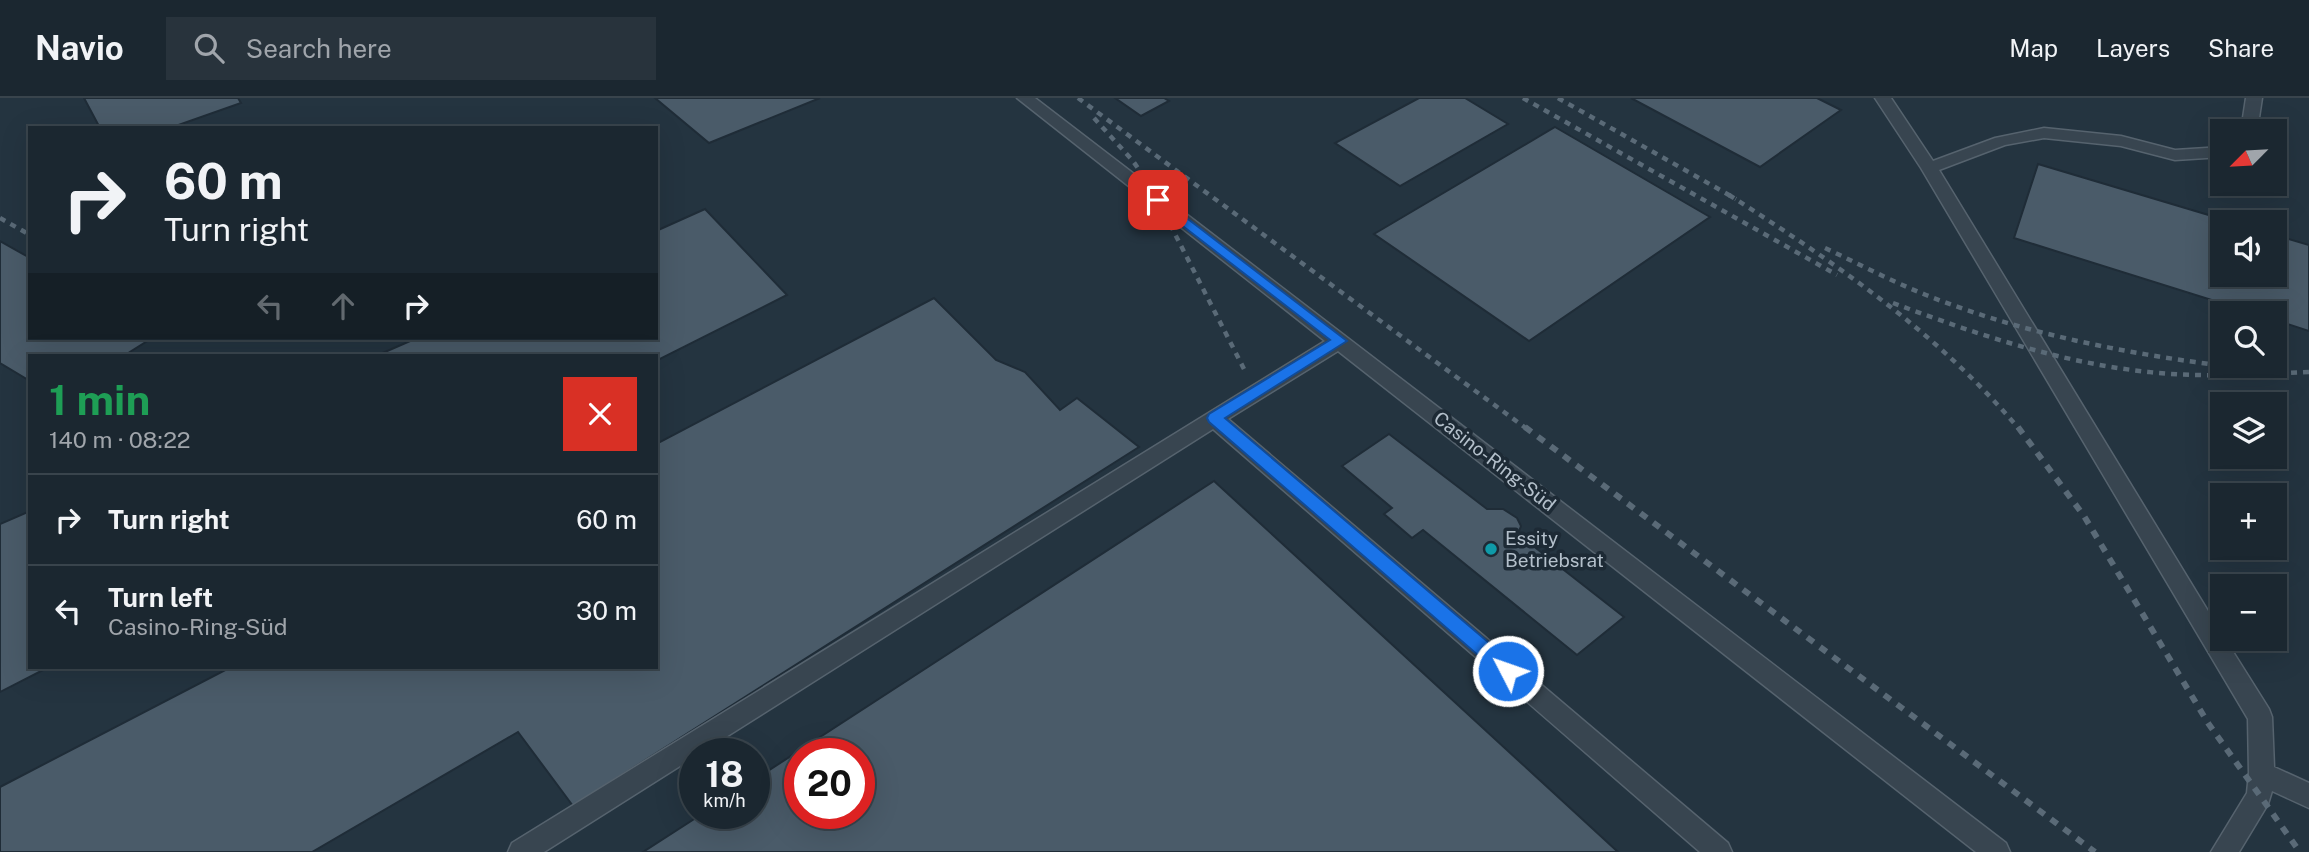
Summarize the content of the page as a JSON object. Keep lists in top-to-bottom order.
{
  "streets": {
    "lane": ["Casino-Ring-Süd"]
  },
  "places": ["Essity Betriebsrat"],
  "north": "bottom left",
  "page": {
    "header": "Navio",
    "search": "Search here",
    "nav": ["Map", "Layers", "Share"],
    "map_buttons": ["+", "−"],
    "turn": ["60 m", "Turn right"],
    "heading": ["1 min", "140 m · 08:22"],
    "list": [
      {
        "name": "Turn right",
        "value": "60 m"
      },
      {
        "name": "Turn left",
        "note": "Casino-Ring-Süd",
        "value": "30 m"
      }
    ],
    "speed": "18 km/h",
    "limit": "20"
  }
}
